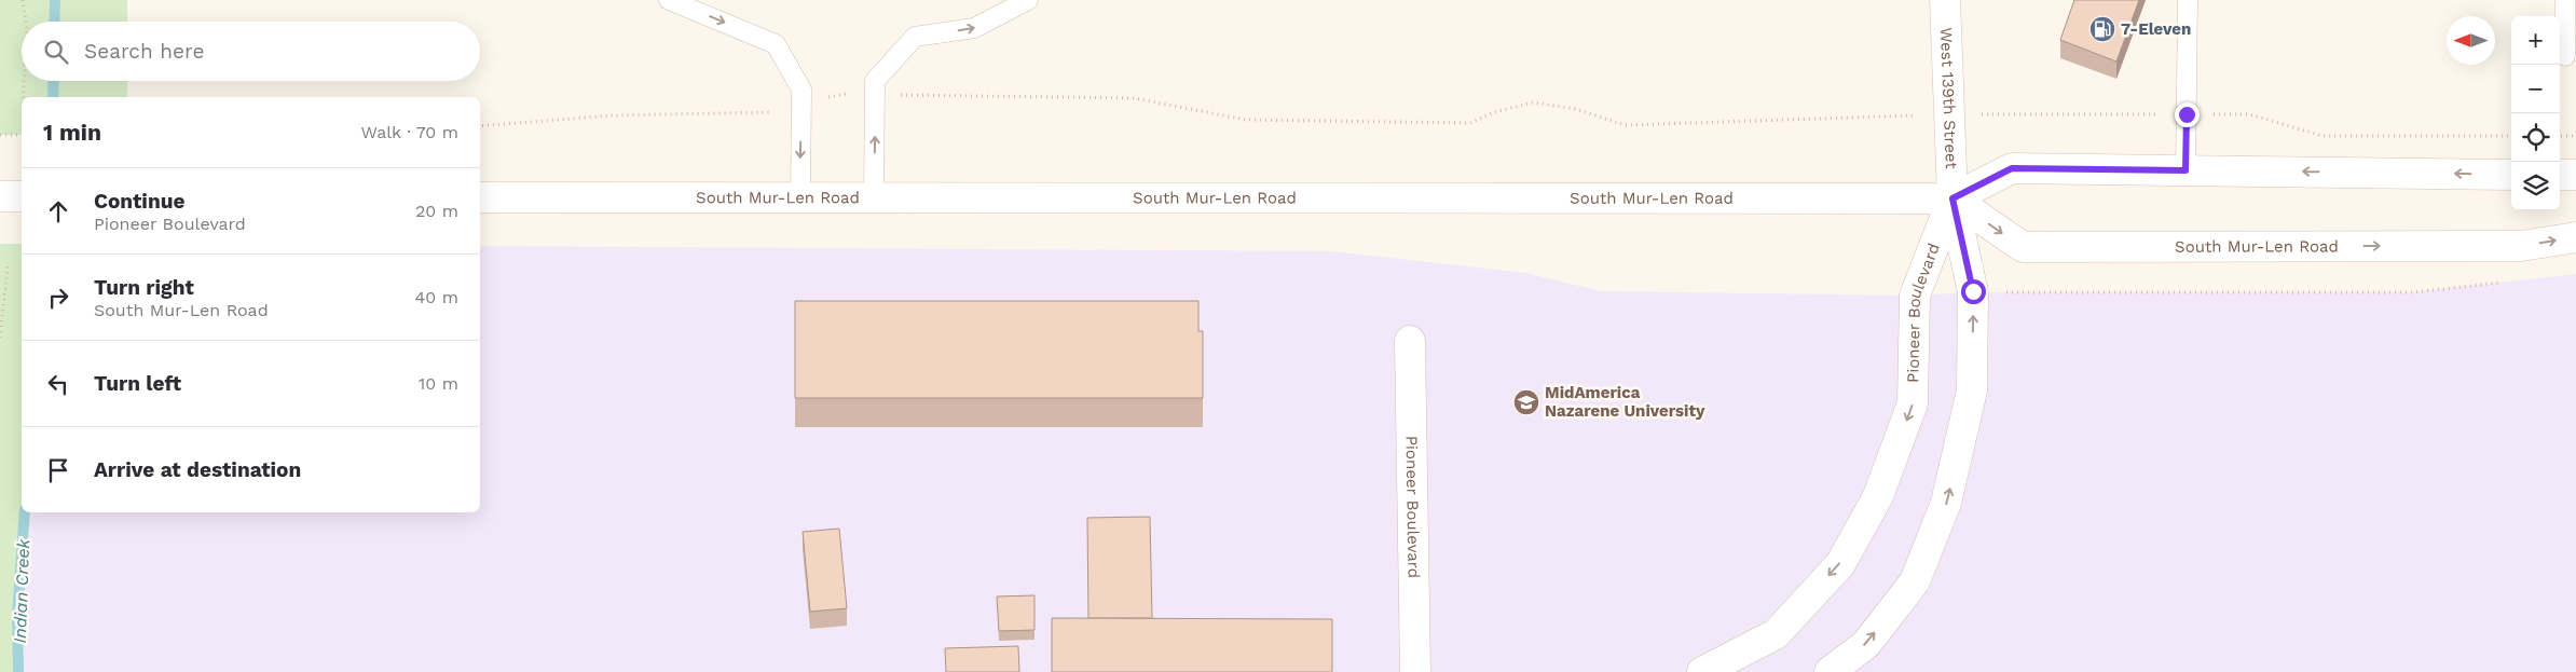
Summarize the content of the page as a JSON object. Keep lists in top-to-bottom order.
{
  "streets": {
    "main road": ["West 139th Street", "South Mur-Len Road", "Pioneer Boulevard"]
  },
  "crossings": [
    ["West 139th Street", "South Mur-Len Road"],
    ["West 139th Street", "Pioneer Boulevard"],
    ["South Mur-Len Road", "Pioneer Boulevard"]
  ],
  "water": ["Indian Creek"],
  "places": {
    "fuel station": ["7-Eleven"],
    "school or university": ["MidAmerica Nazarene University"]
  },
  "north": "left",
  "page": {
    "map_buttons": ["+", "−"],
    "search": "Search here",
    "heading": ["1 min", "Walk · 70 m"],
    "list": [
      ["Continue", "Pioneer Boulevard", "20 m"],
      ["Turn right", "South Mur-Len Road", "40 m"],
      ["Turn left", "10 m"],
      "Arrive at destination"
    ]
  }
}
